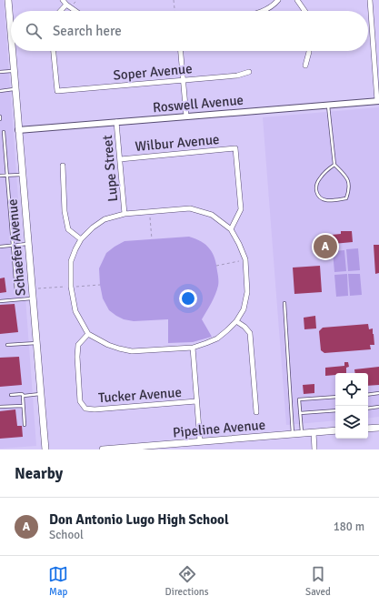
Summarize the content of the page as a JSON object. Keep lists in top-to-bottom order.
{
  "streets": {
    "main road": ["Schaefer Avenue", "Pipeline Avenue"],
    "street": [
      "Soper Avenue",
      "Roswell Avenue",
      "Wilbur Avenue",
      "Lupe Street",
      "Tucker Avenue"
    ]
  },
  "crossings": [
    ["Roswell Avenue", "Lupe Street"],
    ["Roswell Avenue", "Schaefer Avenue"],
    ["Wilbur Avenue", "Lupe Street"]
  ],
  "page": {
    "search": "Search here",
    "pins": "A",
    "heading": "Nearby",
    "list": [
      {
        "mark": "A",
        "name": "Don Antonio Lugo High School",
        "note": "School",
        "value": "180 m"
      }
    ],
    "nav": ["Map", "Directions", "Saved"]
  }
}
